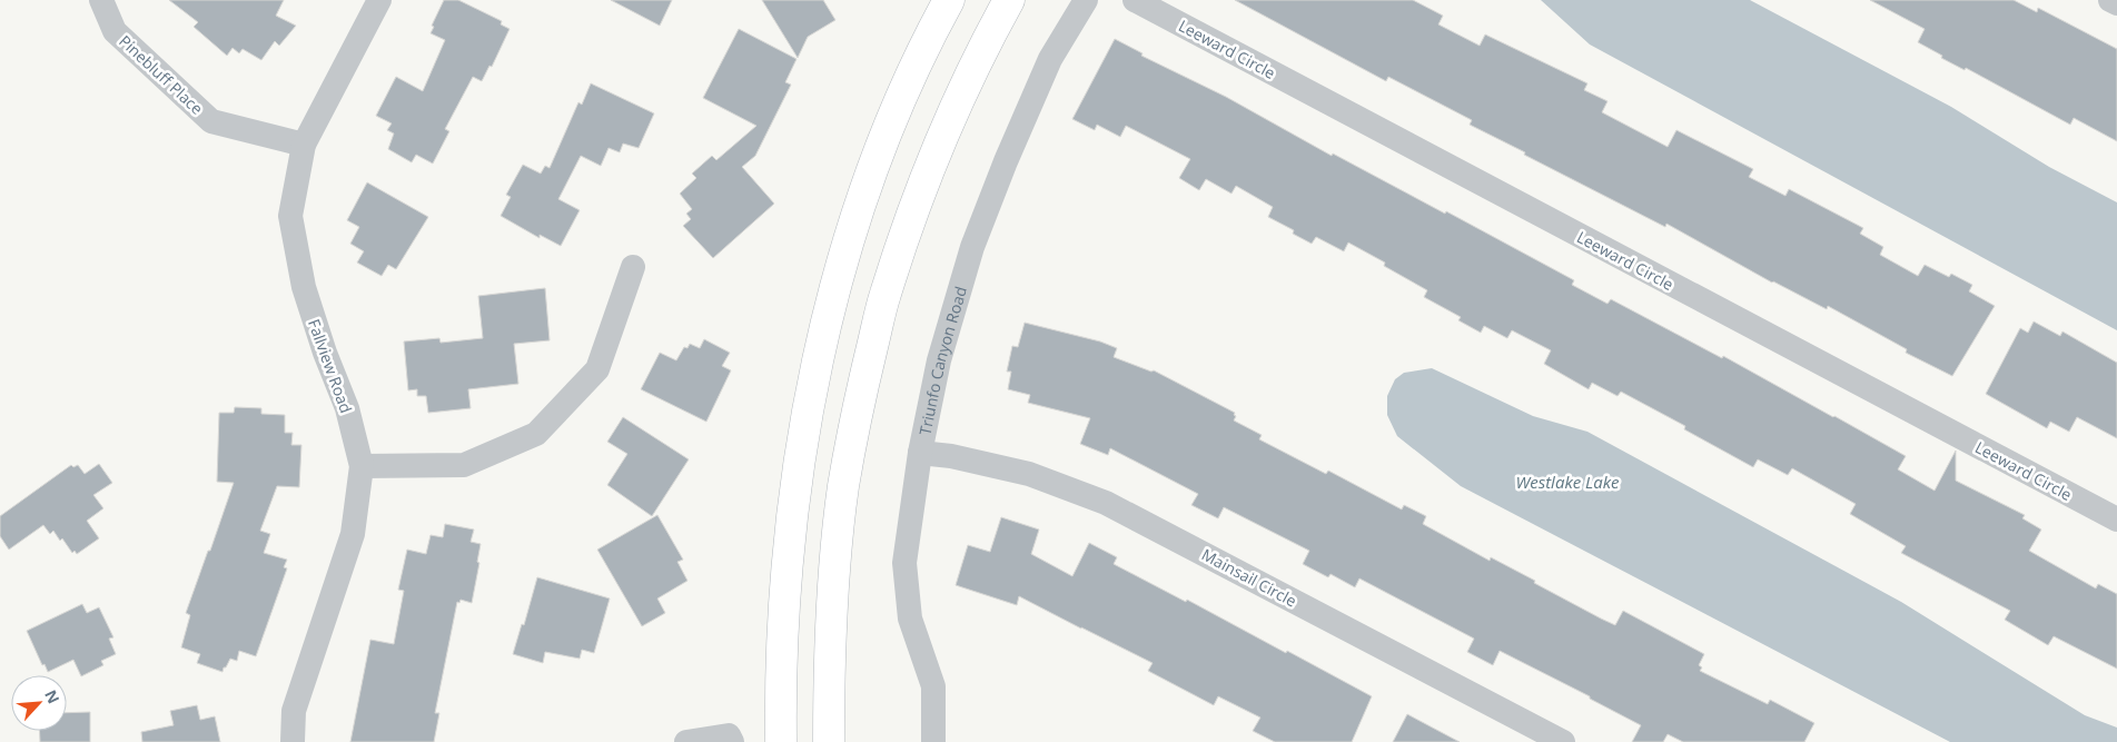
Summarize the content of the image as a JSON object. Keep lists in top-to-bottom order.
{
  "streets": {
    "street": [
      "Leeward Circle",
      "Pinebluff Place",
      "Triunfo Canyon Road",
      "Fallview Road",
      "Mainsail Circle"
    ]
  },
  "crossings": [
    ["Pinebluff Place", "Fallview Road"],
    ["Triunfo Canyon Road", "Mainsail Circle"]
  ],
  "water": ["Westlake Lake"],
  "north": "top right"
}
